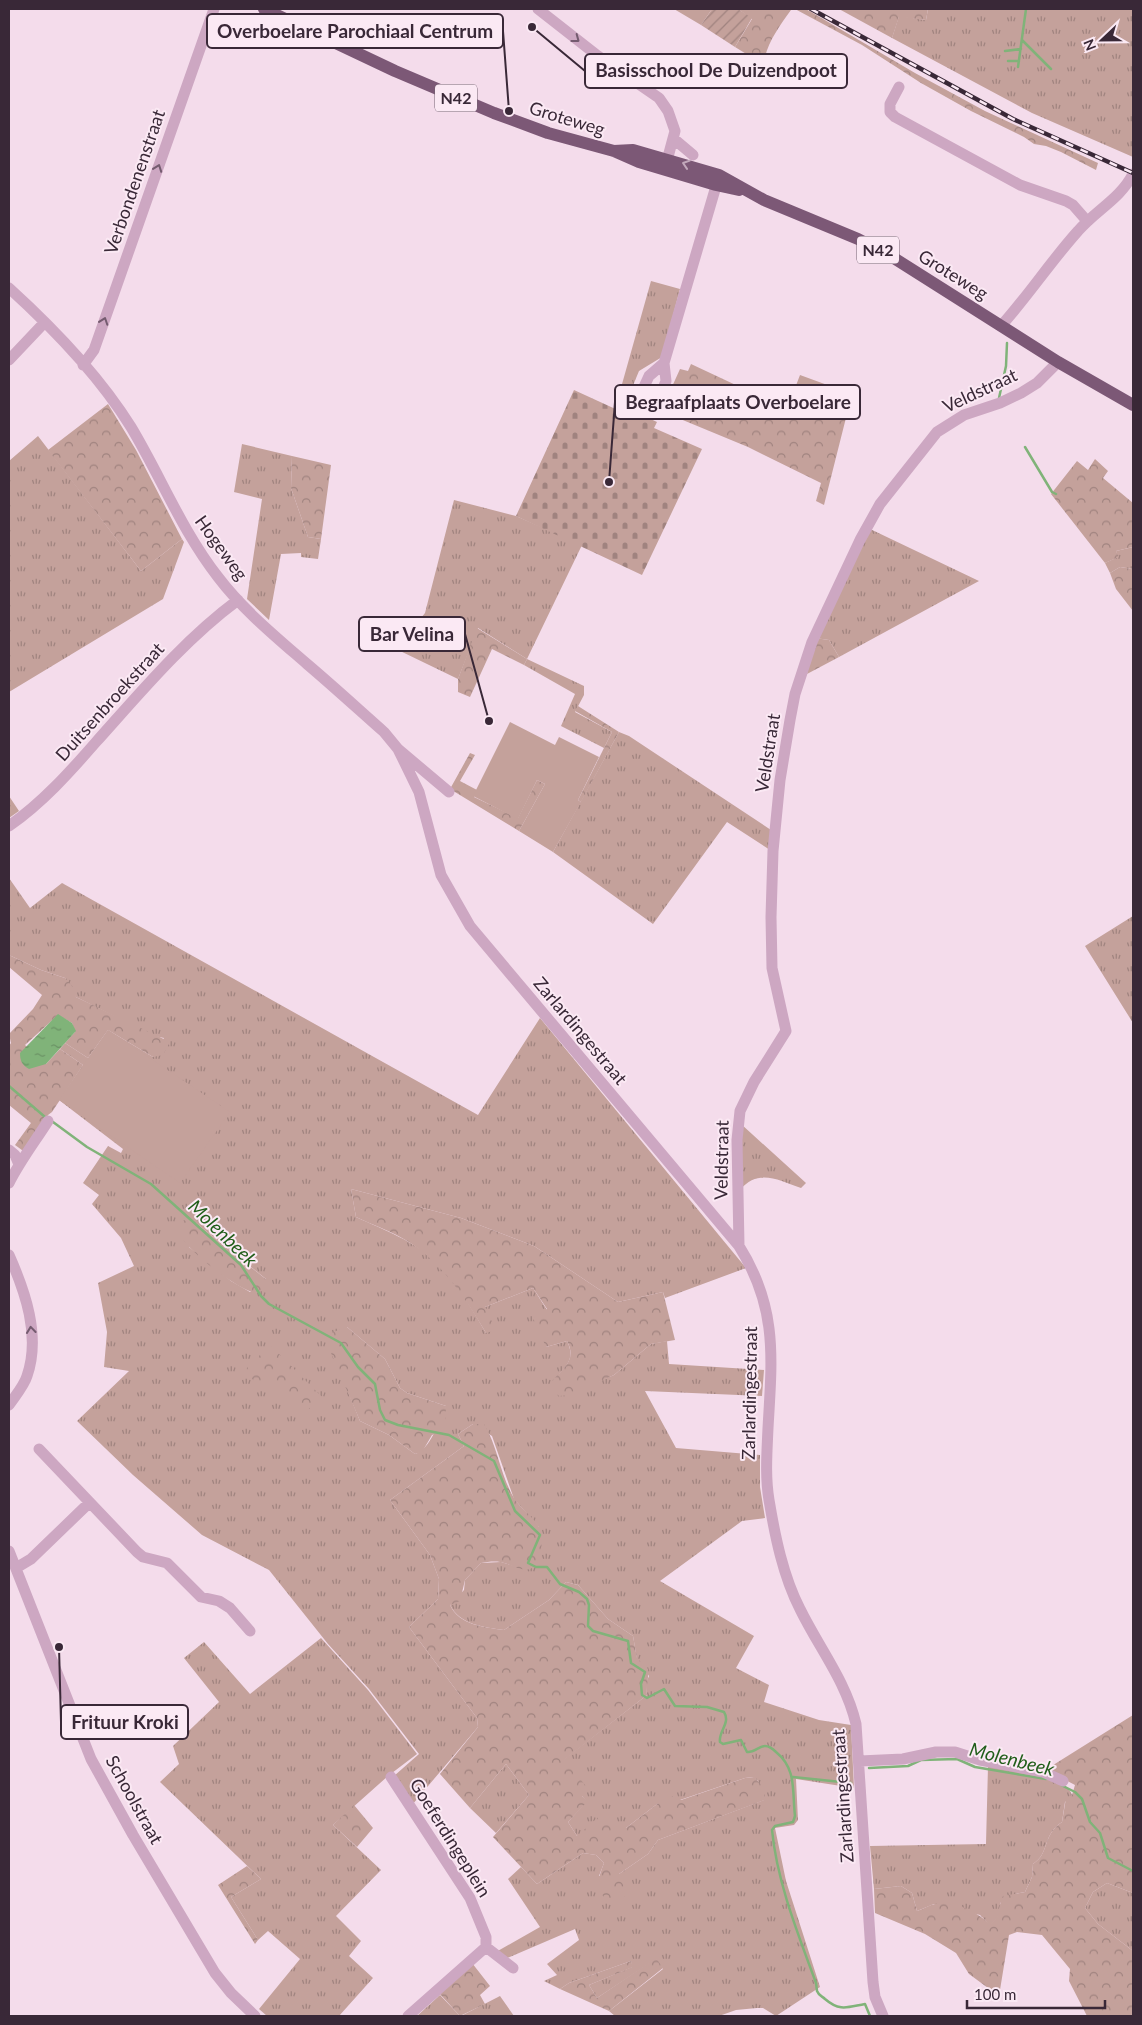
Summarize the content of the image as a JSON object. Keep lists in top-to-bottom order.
{
  "streets": {
    "main road": ["N42", "Groteweg"],
    "street": [
      "Verbondenenstraat",
      "Veldstraat",
      "Hogeweg",
      "Duitsenbroekstraat",
      "Zarlardingestraat",
      "Schoolstraat",
      "Goeferdingeplein"
    ]
  },
  "crossings": [
    ["Groteweg", "Veldstraat"],
    ["Verbondenenstraat", "Hogeweg"],
    ["Veldstraat", "Zarlardingestraat"],
    ["Hogeweg", "Duitsenbroekstraat"],
    ["Hogeweg", "Zarlardingestraat"]
  ],
  "one_way": ["Verbondenenstraat"],
  "water": ["Molenbeek"],
  "places": [
    "Basisschool De Duizendpoot",
    "Overboelare Parochiaal Centrum",
    "Begraafplaats Overboelare",
    "Bar Velina",
    "Frituur Kroki"
  ],
  "scale_bar": "100 m",
  "north": "left"
}
